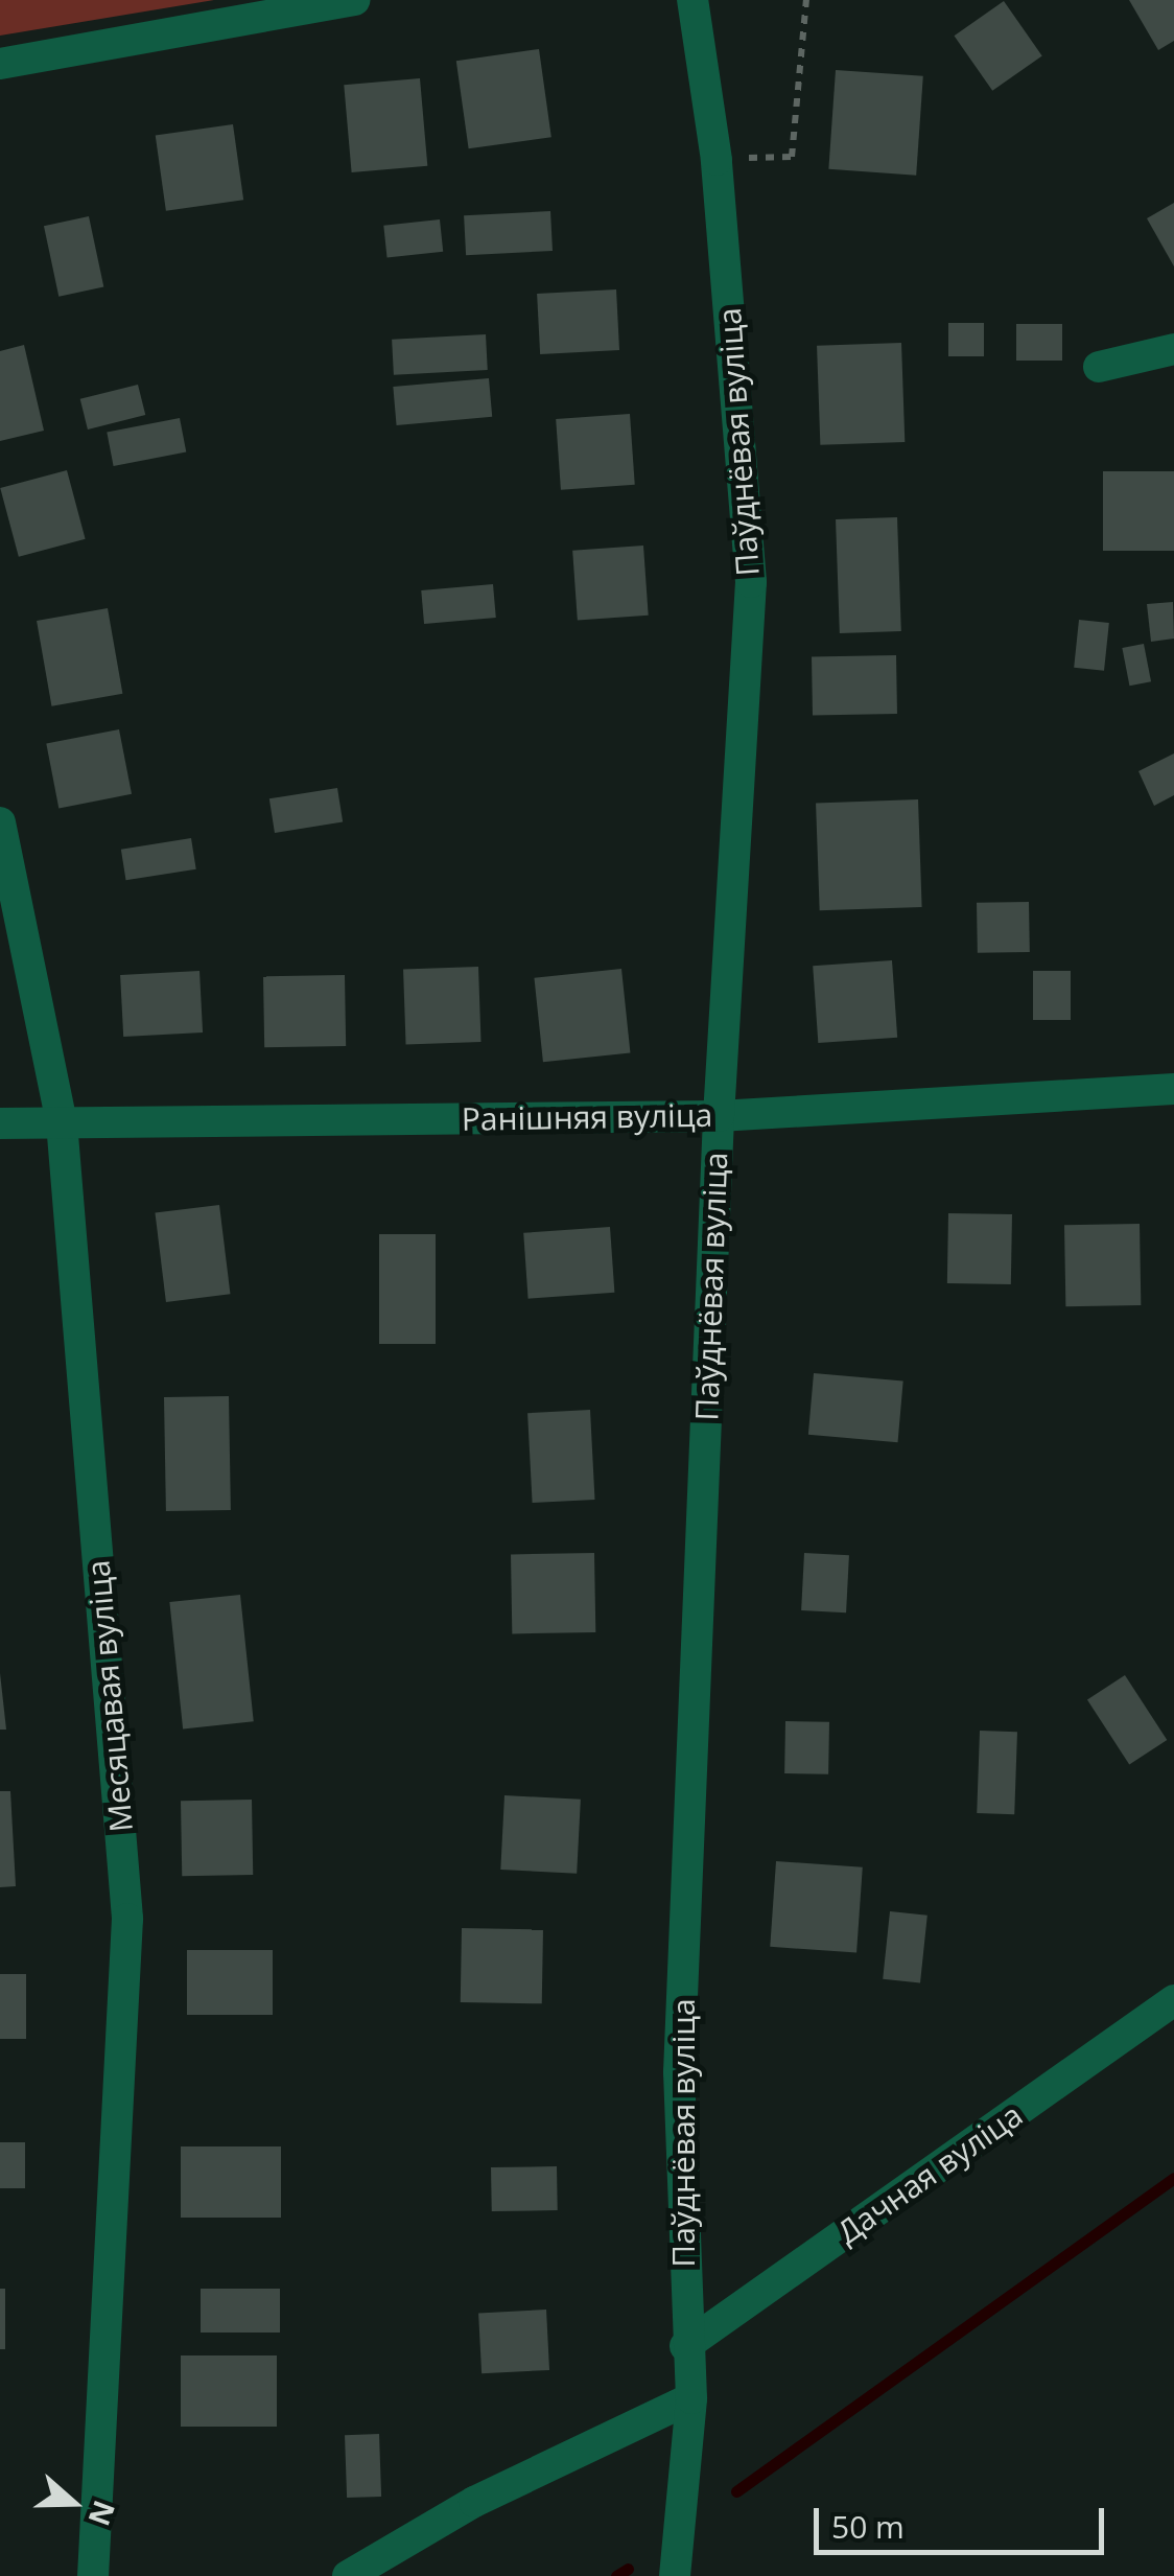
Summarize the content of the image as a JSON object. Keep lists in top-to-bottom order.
{
  "streets": {
    "street": [
      "Паўднёвая вуліца",
      "Ранішняя вуліца",
      "Месяцавая вуліца",
      "Дачная вуліца"
    ]
  },
  "crossings": [
    ["Паўднёвая вуліца", "Ранішняя вуліца"],
    ["Паўднёвая вуліца", "Дачная вуліца"],
    ["Ранішняя вуліца", "Месяцавая вуліца"]
  ],
  "scale_bar": "50 m",
  "north": "right"
}
